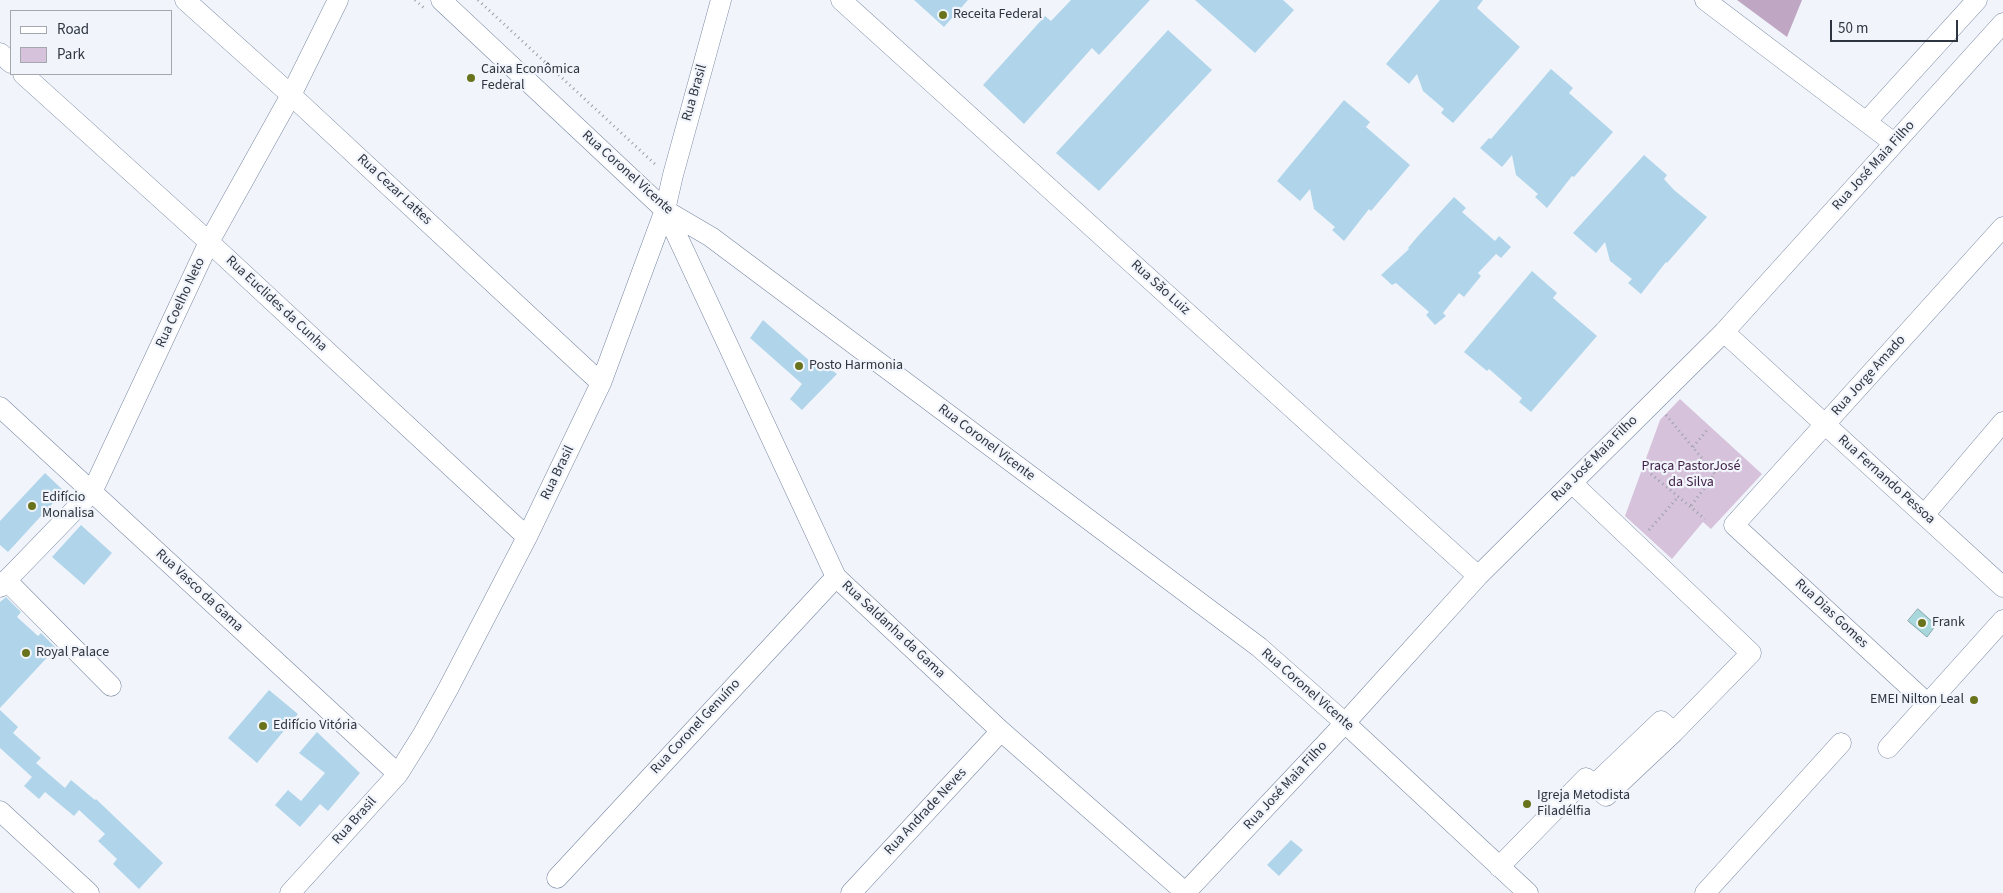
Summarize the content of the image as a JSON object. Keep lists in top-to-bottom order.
{
  "streets": {
    "street": [
      "Rua Brasil",
      "Rua José Maia Filho",
      "Rua Coronel Vicente",
      "Rua Cezar Lattes",
      "Rua São Luiz",
      "Rua Coelho Neto",
      "Rua Euclides da Cunha",
      "Rua Jorge Amado",
      "Rua Fernando Pessoa",
      "Rua Vasco da Gama",
      "Rua Dias Gomes",
      "Rua Saldanha da Gama",
      "Rua Coronel Genuíno",
      "Rua Andrade Neves"
    ]
  },
  "crossings": [
    ["Rua Brasil", "Rua Coronel Vicente"],
    ["Rua Brasil", "Rua Cezar Lattes"],
    ["Rua Brasil", "Rua Euclides da Cunha"],
    ["Rua Brasil", "Rua Vasco da Gama"],
    ["Rua Brasil", "Rua Saldanha da Gama"],
    ["Rua José Maia Filho", "Rua Coronel Vicente"],
    ["Rua José Maia Filho", "Rua São Luiz"],
    ["Rua José Maia Filho", "Rua Fernando Pessoa"],
    ["Rua José Maia Filho", "Rua Saldanha da Gama"],
    ["Rua Coronel Vicente", "Rua Saldanha da Gama"],
    ["Rua Cezar Lattes", "Rua Coelho Neto"],
    ["Rua Coelho Neto", "Rua Euclides da Cunha"],
    ["Rua Coelho Neto", "Rua Vasco da Gama"],
    ["Rua Jorge Amado", "Rua Fernando Pessoa"],
    ["Rua Jorge Amado", "Rua Dias Gomes"],
    ["Rua Saldanha da Gama", "Rua Coronel Genuíno"],
    ["Rua Saldanha da Gama", "Rua Andrade Neves"]
  ],
  "parks": ["Praça PastorJosé da Silva"],
  "places": [
    "Receita Federal",
    "Caixa Econômica Federal",
    "Posto Harmonia",
    "Edifício Monalisa",
    "Frank",
    "Royal Palace",
    "EMEI Nilton Leal",
    "Edifício Vitória",
    "Igreja Metodista Filadélfia"
  ],
  "legend": ["Road", "Park"],
  "scale_bar": "50 m"
}
